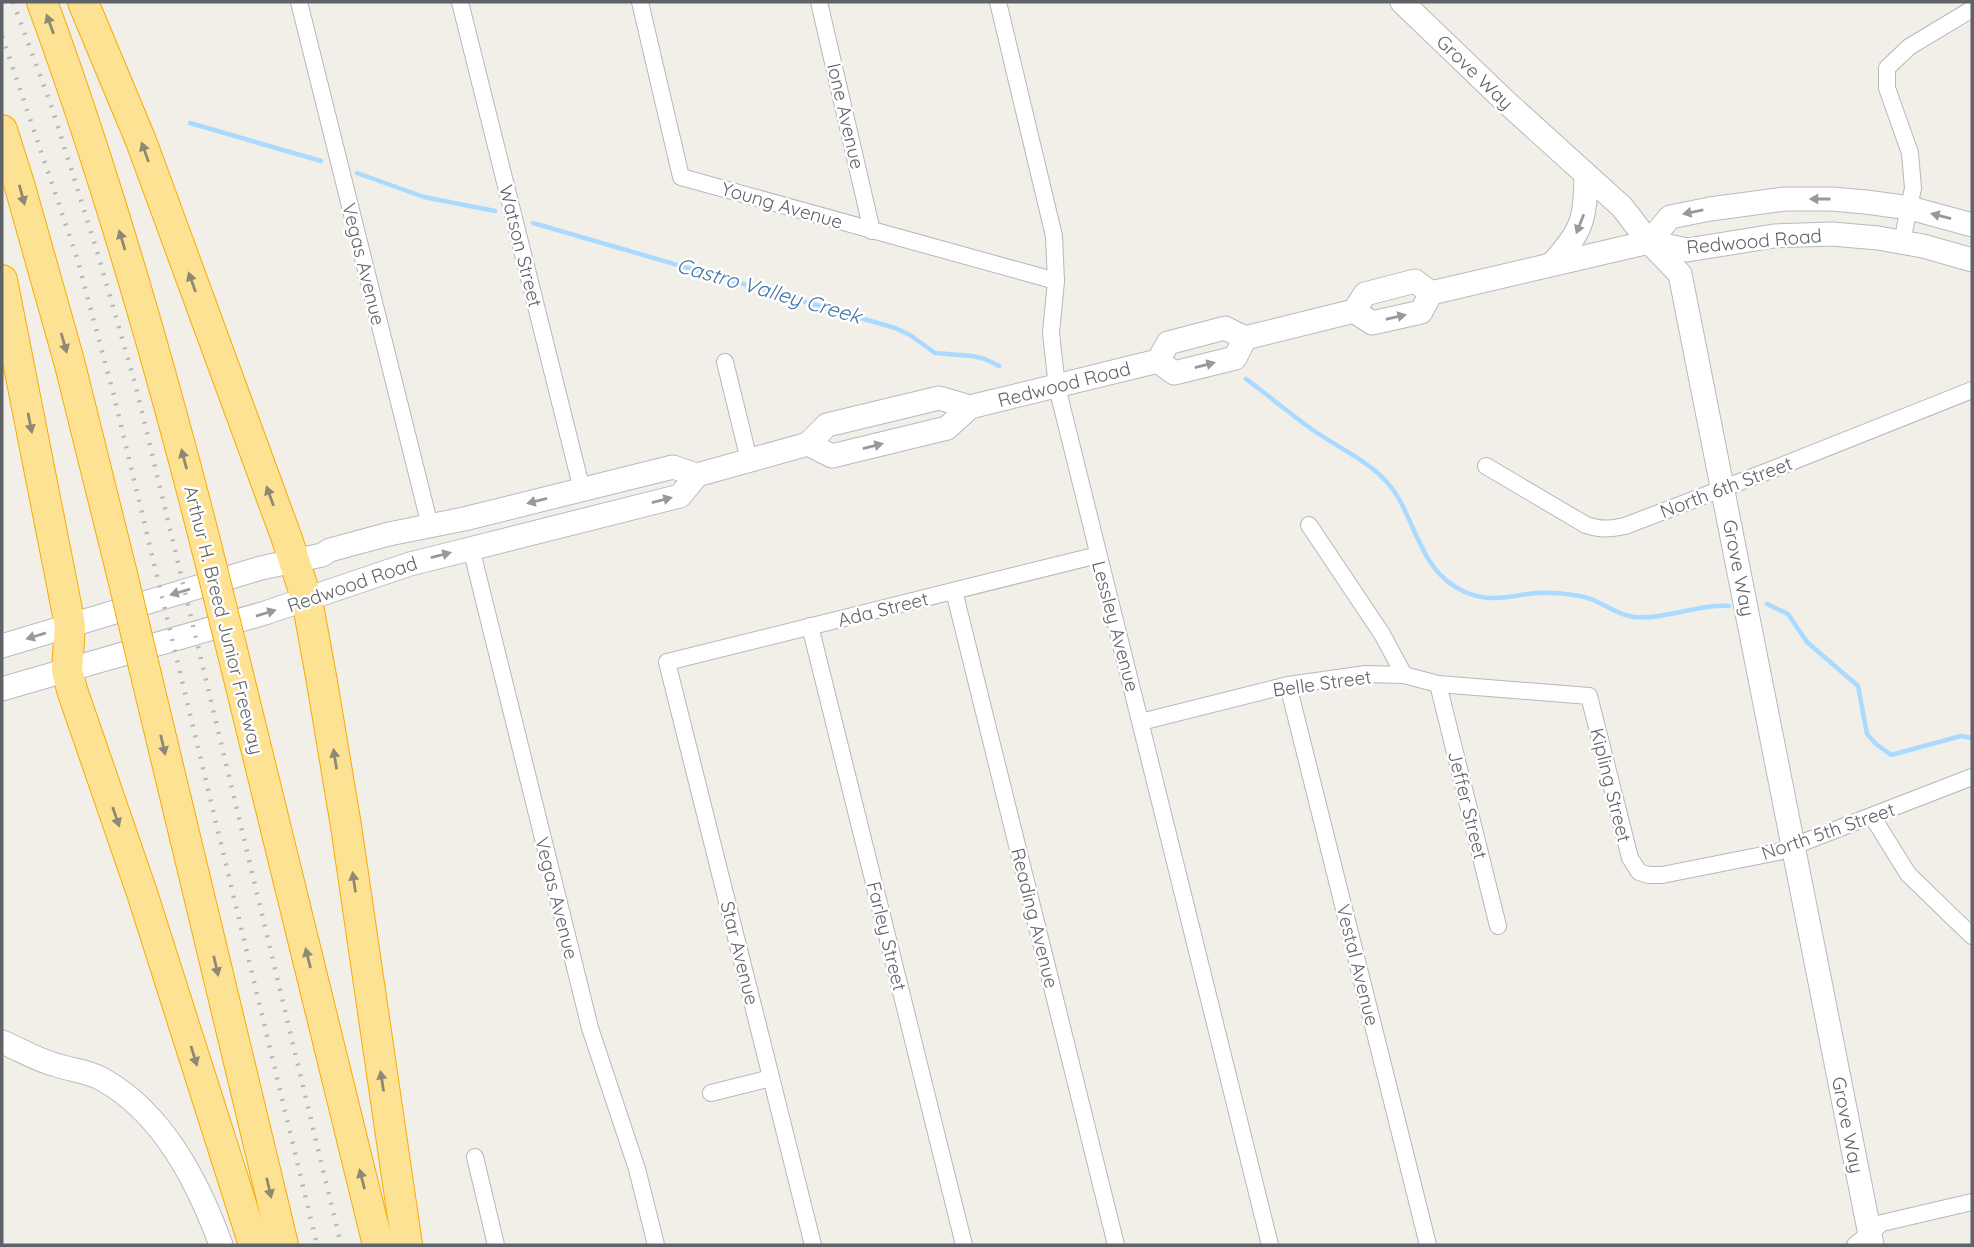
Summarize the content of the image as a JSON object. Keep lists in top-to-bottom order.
{
  "streets": {
    "highway": ["Arthur H. Breed Junior Freeway"],
    "main road": ["Grove Way", "Redwood Road"],
    "street": [
      "Ione Avenue",
      "Young Avenue",
      "Watson Street",
      "Vegas Avenue",
      "North 6th Street",
      "Ada Street",
      "Lessley Avenue",
      "Belle Street",
      "Kipling Street",
      "Jeffer Street",
      "North 5th Street",
      "Reading Avenue",
      "Farley Street",
      "Star Avenue",
      "Vestal Avenue"
    ]
  },
  "crossings": [
    ["Grove Way", "Redwood Road"],
    ["Grove Way", "North 6th Street"],
    ["Grove Way", "North 5th Street"],
    ["Ione Avenue", "Young Avenue"],
    ["Young Avenue", "Lessley Avenue"],
    ["Redwood Road", "Watson Street"],
    ["Redwood Road", "Vegas Avenue"],
    ["Redwood Road", "Lessley Avenue"],
    ["Ada Street", "Lessley Avenue"],
    ["Ada Street", "Reading Avenue"],
    ["Ada Street", "Farley Street"],
    ["Ada Street", "Star Avenue"],
    ["Lessley Avenue", "Belle Street"],
    ["Belle Street", "Kipling Street"],
    ["Belle Street", "Jeffer Street"],
    ["Belle Street", "Vestal Avenue"],
    ["Kipling Street", "North 5th Street"]
  ],
  "water": ["Castro Valley Creek"]
}
